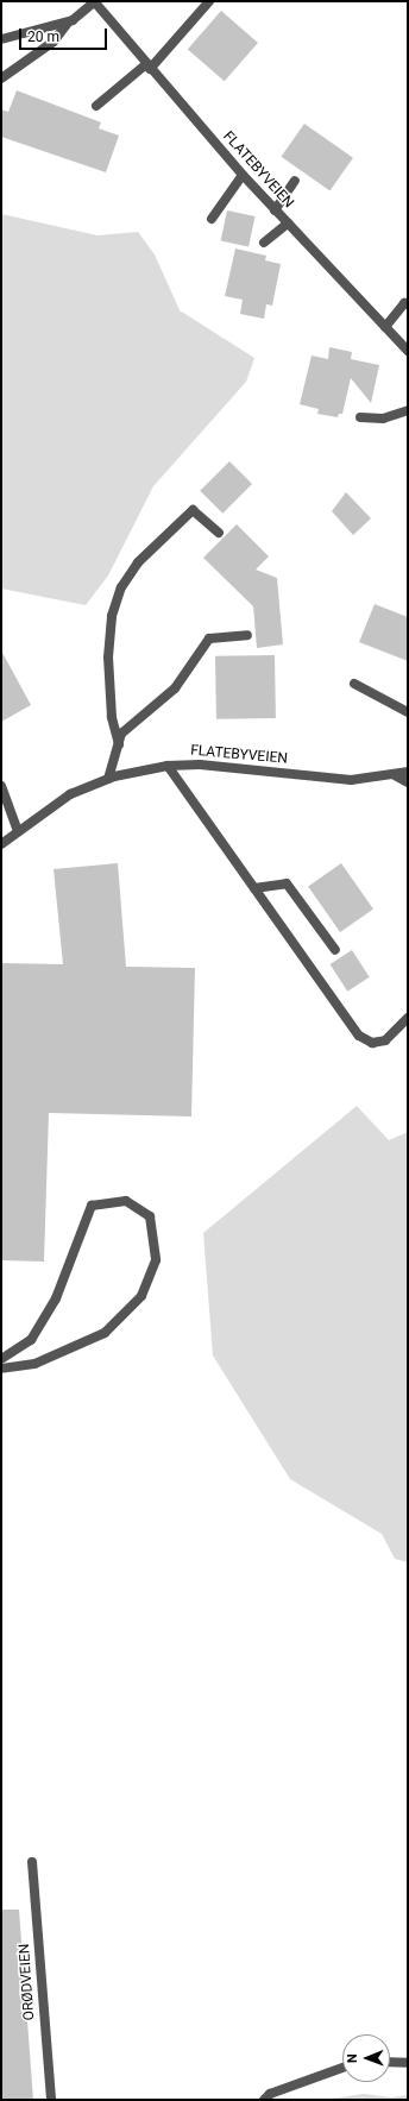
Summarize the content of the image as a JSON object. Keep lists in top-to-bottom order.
{
  "streets": {
    "street": ["FLATEBYVEIEN", "ORØDVEIEN"]
  },
  "scale_bar": "20 m",
  "north": "left"
}
